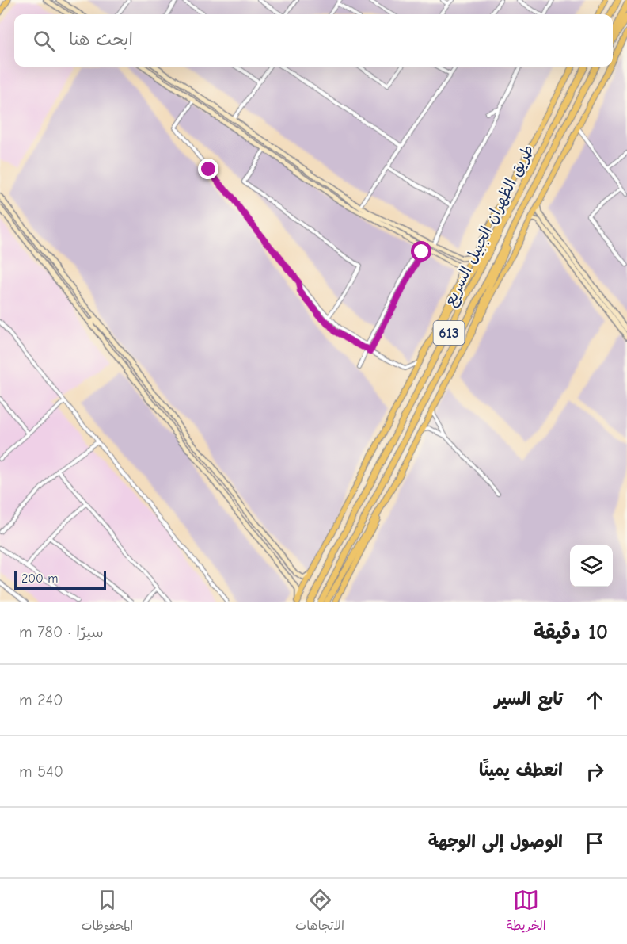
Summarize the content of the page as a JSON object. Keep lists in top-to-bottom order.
{
  "streets": {
    "highway": ["طريق الظهران الجبيل السريع", "613"]
  },
  "scale_bar": "200 m",
  "page": {
    "search": "ابحث هنا",
    "scale": "200 m",
    "heading": ["10 دقيقة", "سيرًا · 780 m"],
    "list": [
      ["تابع السير", "240 m"],
      ["انعطف يمينًا", "540 m"],
      "الوصول إلى الوجهة"
    ],
    "nav": ["الخريطة", "الاتجاهات", "المحفوظات"]
  }
}
